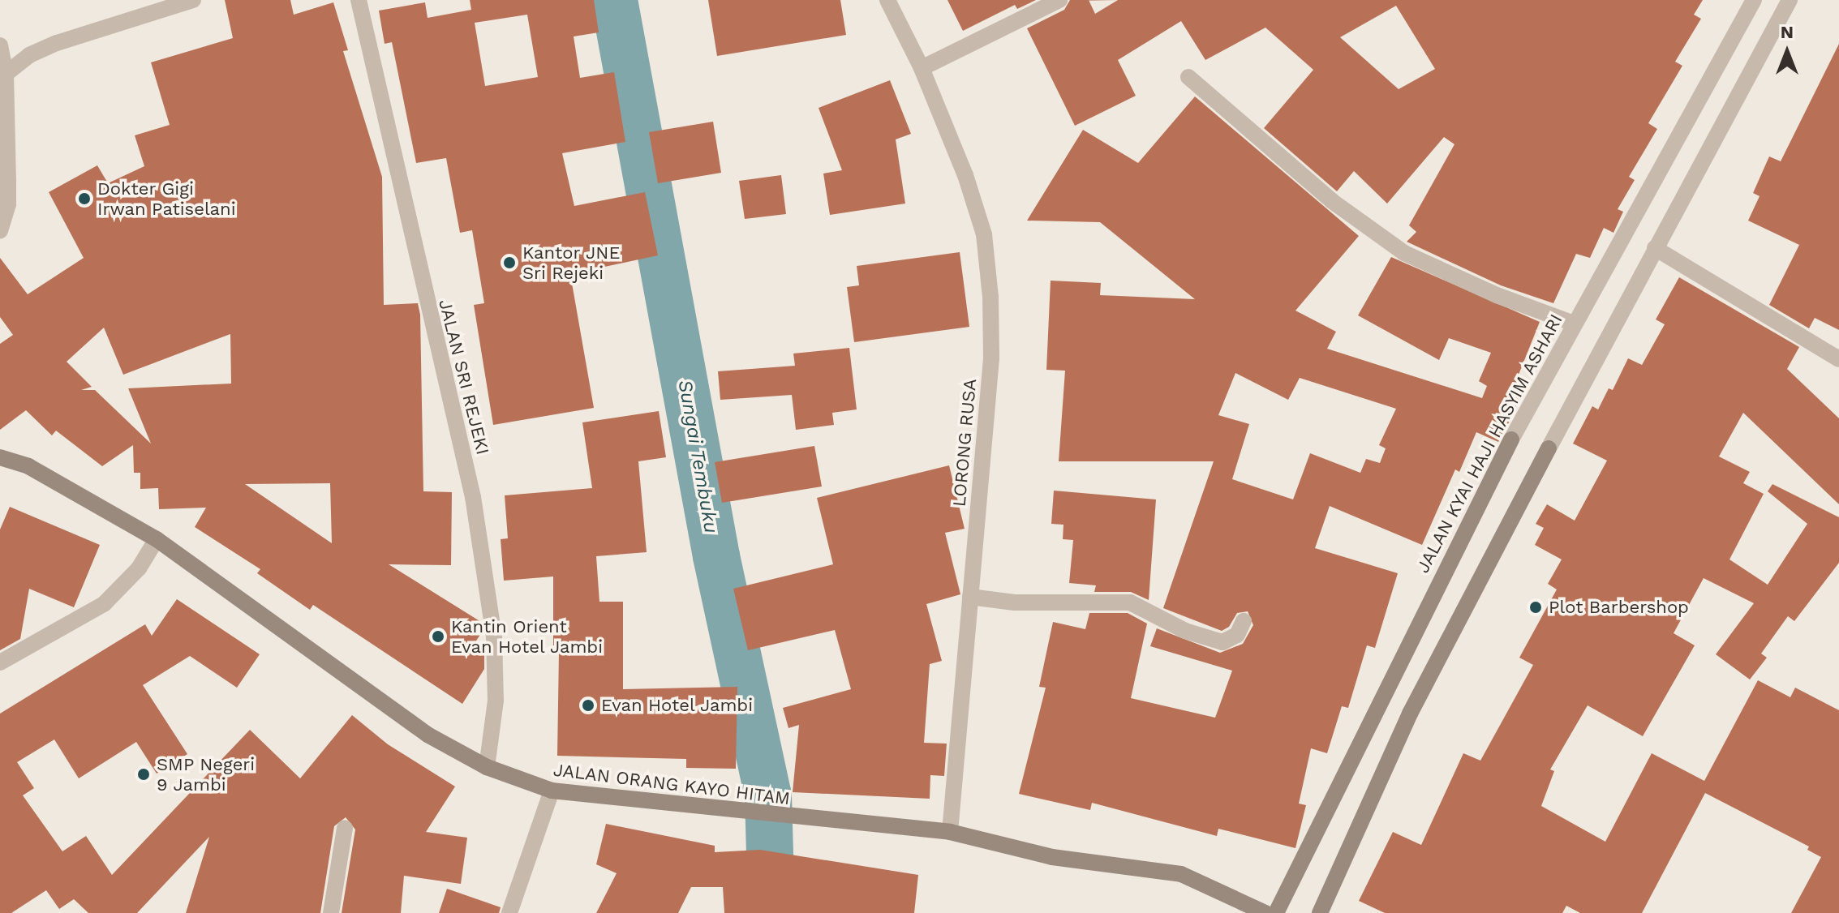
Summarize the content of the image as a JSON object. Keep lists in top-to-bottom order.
{
  "streets": {
    "main road": ["JALAN KYAI HAJI HASYIM ASHARI", "JALAN ORANG KAYO HITAM"],
    "street": ["JALAN SRI REJEKI", "LORONG RUSA"]
  },
  "crossings": [
    ["JALAN SRI REJEKI", "JALAN ORANG KAYO HITAM"],
    ["LORONG RUSA", "JALAN ORANG KAYO HITAM"]
  ],
  "water": ["Sungai Tembuku"],
  "places": [
    "Dokter Gigi Irwan Patiselani",
    "Kantor JNE Sri Rejeki",
    "Plot Barbershop",
    "Kantin Orient Evan Hotel Jambi",
    "Evan Hotel Jambi",
    "SMP Negeri 9 Jambi"
  ],
  "north": "top"
}
